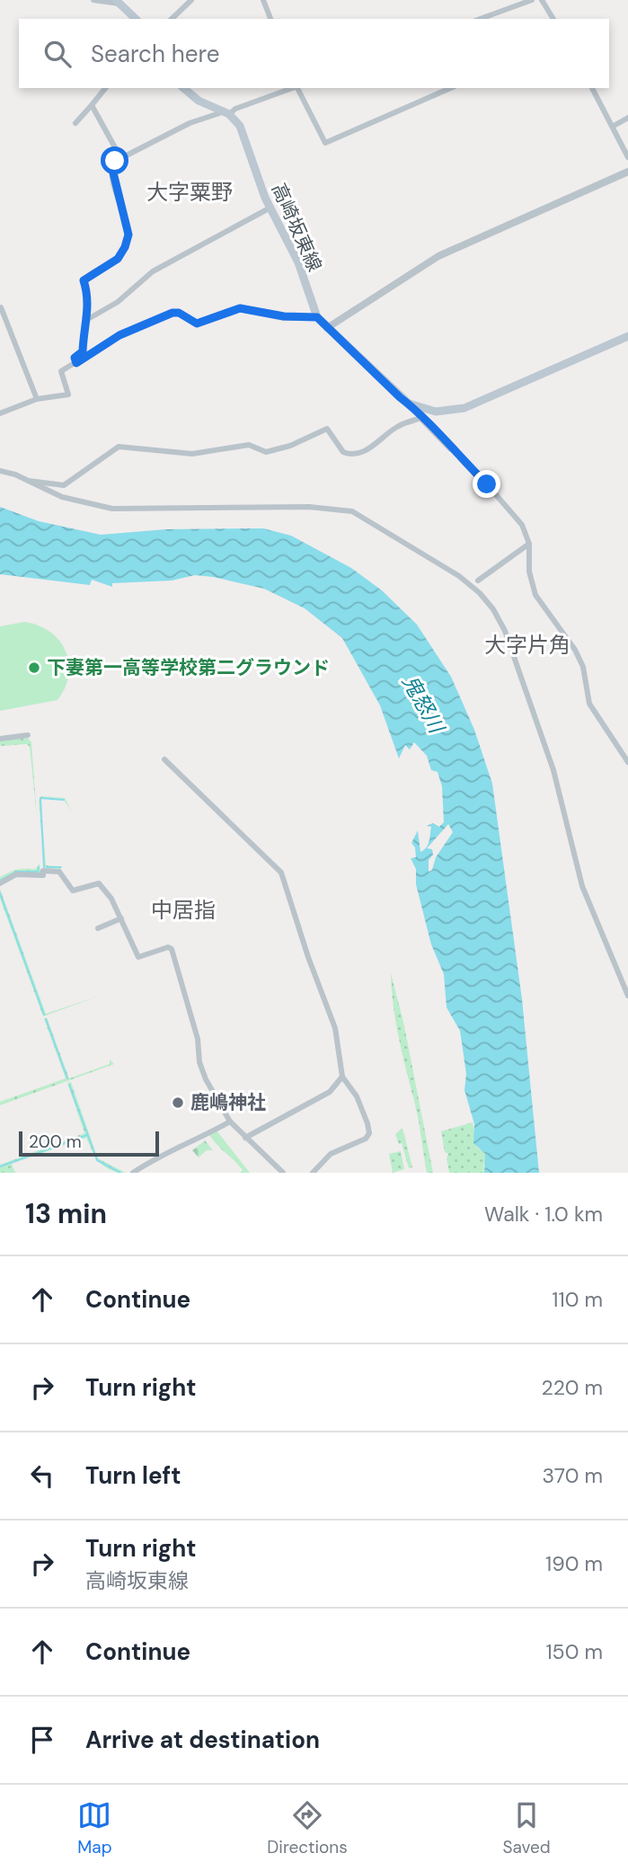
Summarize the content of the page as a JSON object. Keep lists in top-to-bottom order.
{
  "streets": {
    "main road": ["高崎坂東線"]
  },
  "districts": ["大字粟野", "大字片角", "中居指"],
  "water": ["鬼怒川"],
  "places": ["下妻第一高等学校第二グラウンド", "鹿嶋神社"],
  "scale_bar": "200 m",
  "page": {
    "search": "Search here",
    "scale": "200 m",
    "heading": ["13 min", "Walk · 1.0 km"],
    "list": [
      ["Continue", "110 m"],
      ["Turn right", "220 m"],
      ["Turn left", "370 m"],
      ["Turn right", "高崎坂東線", "190 m"],
      ["Continue", "150 m"],
      "Arrive at destination"
    ],
    "nav": ["Map", "Directions", "Saved"]
  }
}
